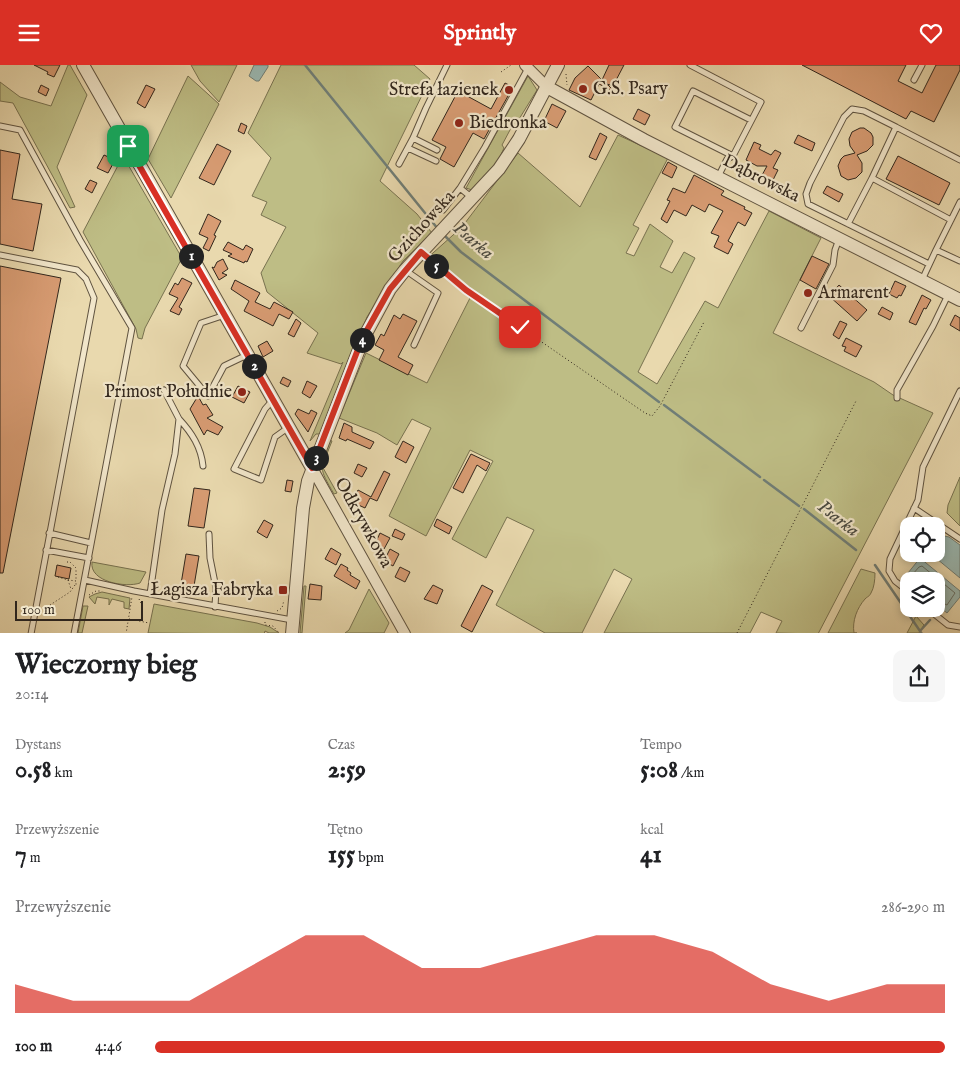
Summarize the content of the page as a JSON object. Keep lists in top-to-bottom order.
{
  "streets": {
    "street": ["Dąbrowska", "Gzichowska", "Odkrywkowa"]
  },
  "crossings": [
    ["Dąbrowska", "Gzichowska"],
    ["Gzichowska", "Odkrywkowa"]
  ],
  "water": ["Psarka"],
  "places": {
    "other": [
      "G.S. Psary",
      "Strefa łazienek",
      "Biedronka",
      "Armarent",
      "Primost Południe"
    ],
    "transit": ["Łagisza Fabryka"]
  },
  "scale_bar": "100 m",
  "page": {
    "header": "Sprintly",
    "pins": [
      "1",
      "5",
      "4",
      "2",
      "3"
    ],
    "scale": "100 m",
    "heading": ["Wieczorny bieg", "20:14"],
    "stats": [
      ["Dystans", "0.58 km"],
      ["Czas", "2:59"],
      ["Tempo", "5:08 /km"],
      ["Przewyższenie", "7 m"],
      ["Tętno", "155 bpm"],
      ["kcal", "41"]
    ],
    "chart": ["Przewyższenie", "286–290 m"],
    "list": [
      {
        "name": "100 m",
        "note": "4:46"
      }
    ]
  }
}
